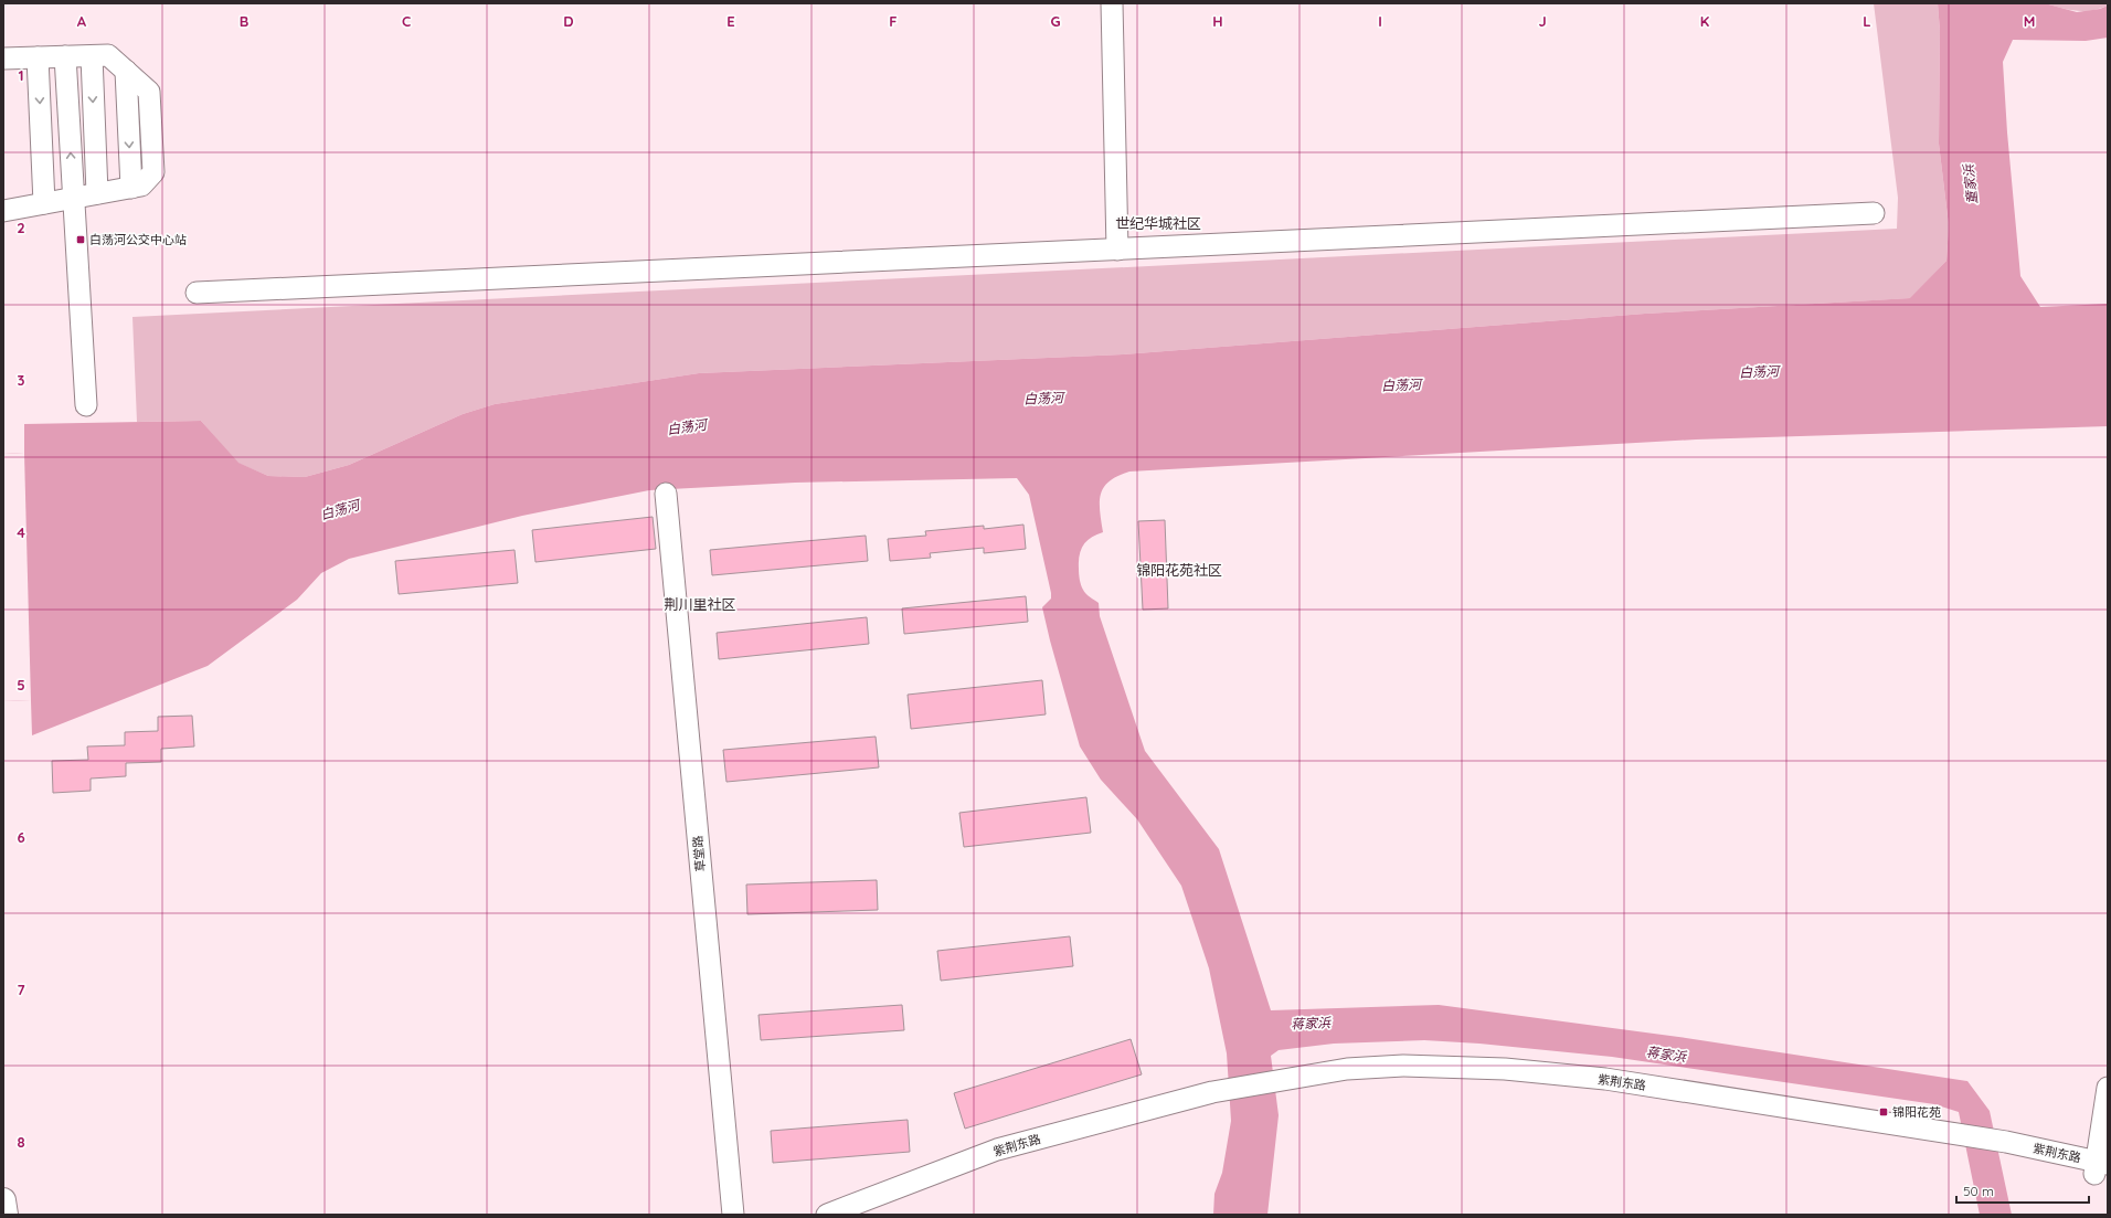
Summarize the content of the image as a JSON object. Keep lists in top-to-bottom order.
{
  "streets": {
    "street": ["草堂路", "紫荆东路"]
  },
  "districts": ["世纪华城社区", "锦阳花苑社区", "荆川里社区"],
  "water": ["童家浜", "白荡河", "蒋家浜"],
  "places": {
    "transit": ["白荡河公交中心站", "锦阳花苑"]
  },
  "scale_bar": "50 m",
  "grid": {
    "columns": [
      "A",
      "B",
      "C",
      "D",
      "E",
      "F",
      "G",
      "H",
      "I",
      "J",
      "K",
      "L",
      "M"
    ],
    "rows": [
      "1",
      "2",
      "3",
      "4",
      "5",
      "6",
      "7",
      "8"
    ]
  }
}
